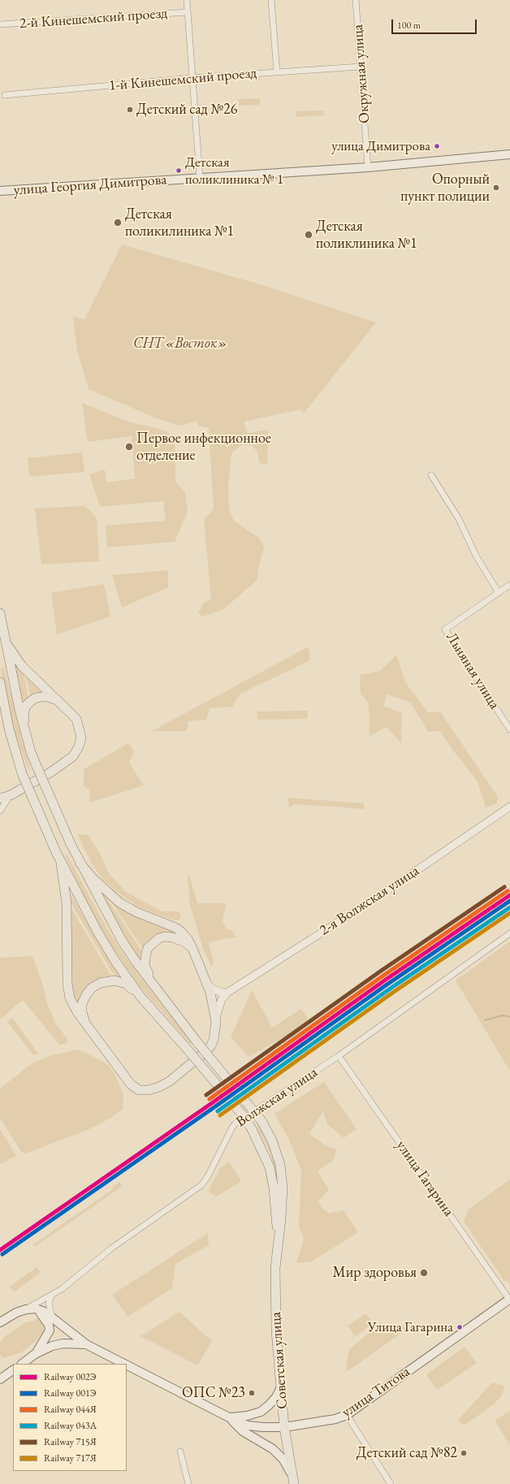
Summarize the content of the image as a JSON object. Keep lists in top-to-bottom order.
{
  "streets": {
    "main road": ["улица Георгия Димитрова", "Советская улица", "улица Титова"],
    "street": [
      "2-й Кинешемский проезд",
      "Окружная улица",
      "1-й Кинешемский проезд",
      "Льняная улица",
      "2-я Волжская улица",
      "Волжская улица",
      "улица Гагарина"
    ]
  },
  "crossings": [
    ["Окружная улица", "1-й Кинешемский проезд"],
    ["Окружная улица", "улица Георгия Димитрова"],
    ["Волжская улица", "улица Гагарина"],
    ["улица Гагарина", "улица Титова"],
    ["Советская улица", "улица Титова"]
  ],
  "parks": ["СНТ «Восток»"],
  "places": [
    "Детский сад №26",
    "улица Димитрова",
    "Детская поликлиника № 1",
    "Опорный пункт полиции",
    "Детская поликилиника №1",
    "Детская поликлиника №1",
    "Первое инфекционное отделение",
    "Мир здоровья",
    "Улица Гагарина",
    "ОПС №23",
    "Детский сад №82"
  ],
  "lines": [
    "rail line 715Я",
    "rail line 044Я",
    "rail line 002Э",
    "rail line 001Э",
    "rail line 043А",
    "rail line 717Я"
  ],
  "legend": [
    "Railway 002Э",
    "Railway 001Э",
    "Railway 044Я",
    "Railway 043А",
    "Railway 715Я",
    "Railway 717Я"
  ],
  "scale_bar": "100 m"
}
